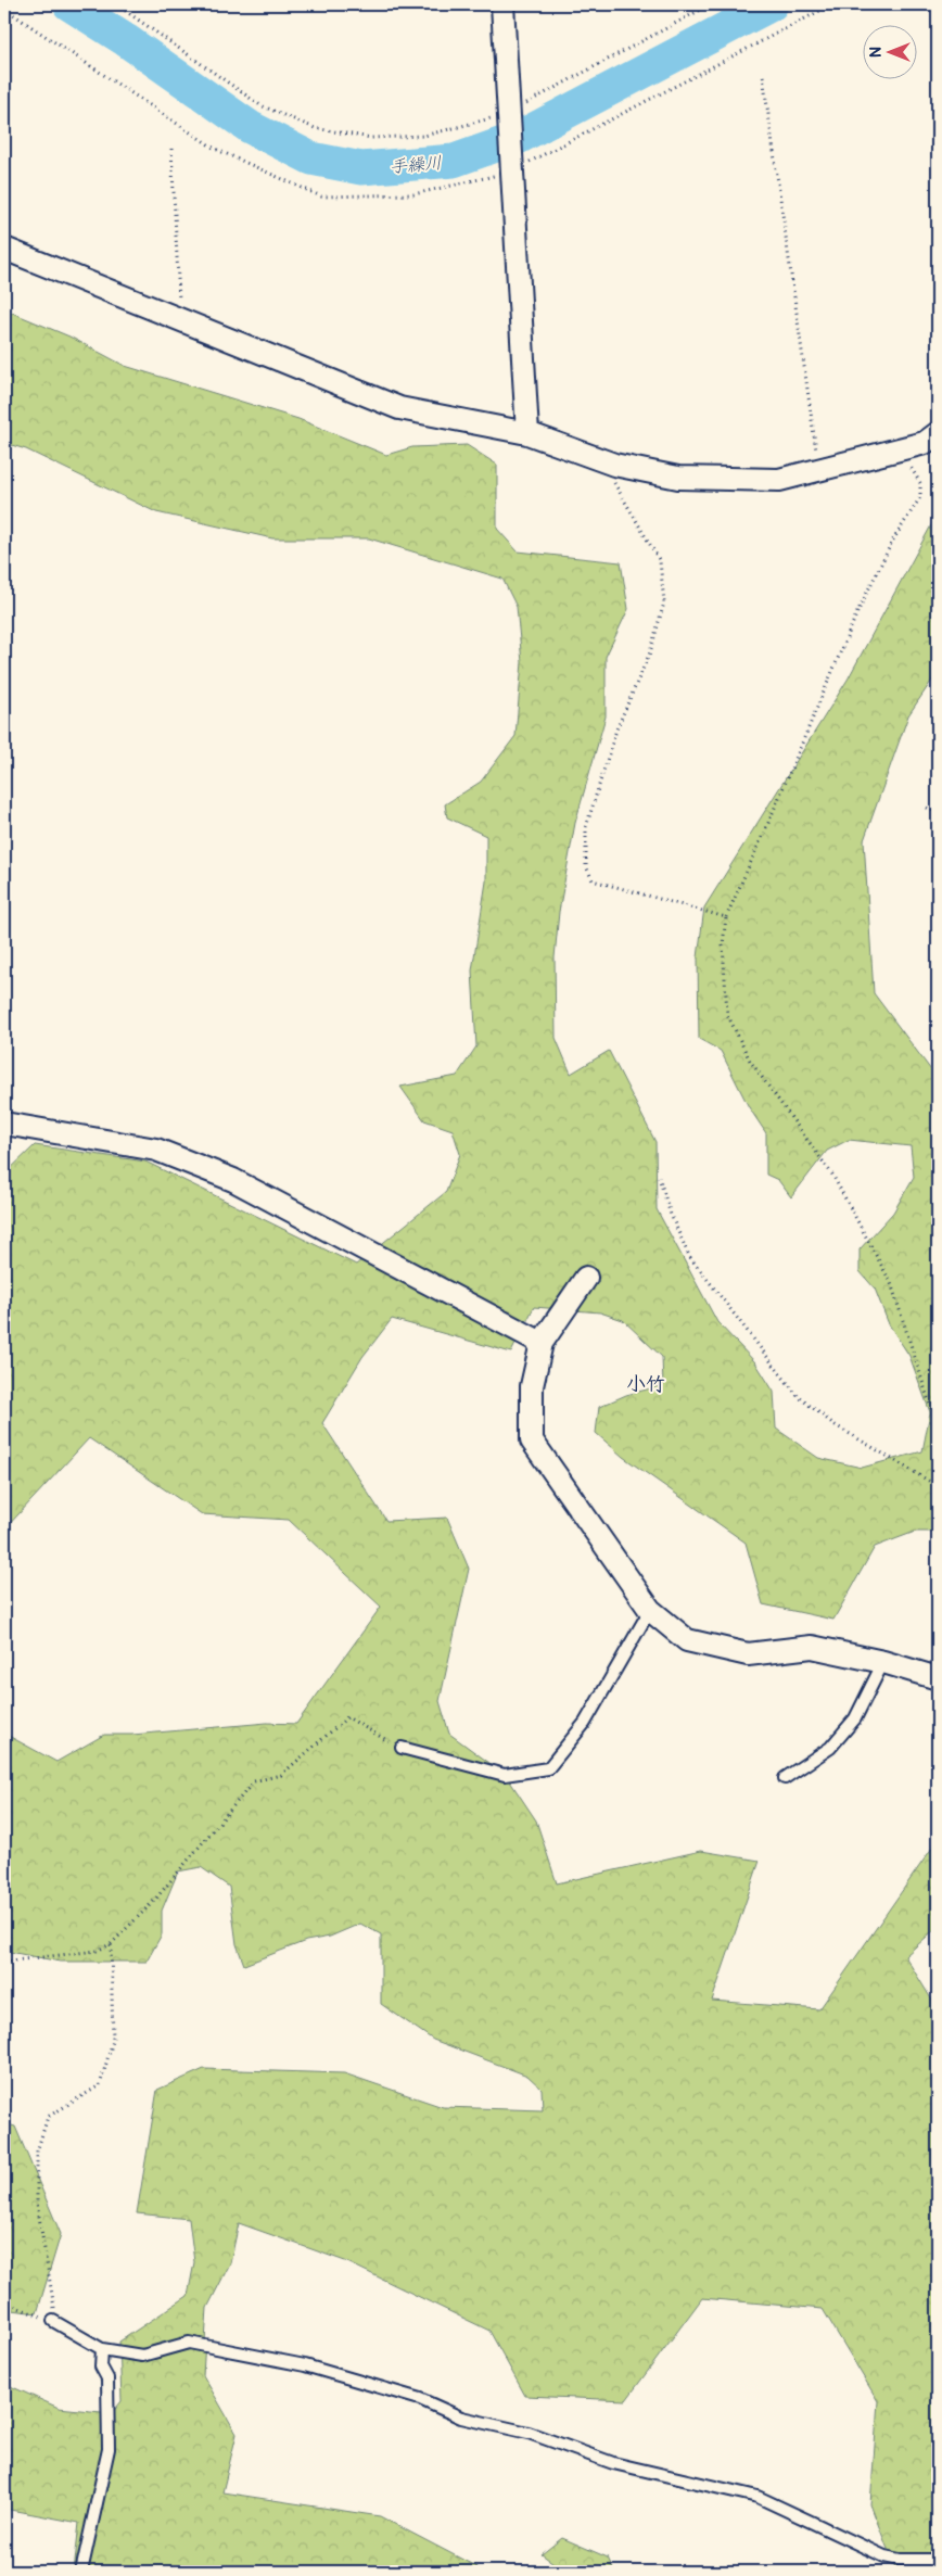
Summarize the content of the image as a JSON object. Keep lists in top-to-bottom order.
{
  "districts": ["小竹"],
  "water": ["手繰川"],
  "north": "left"
}
